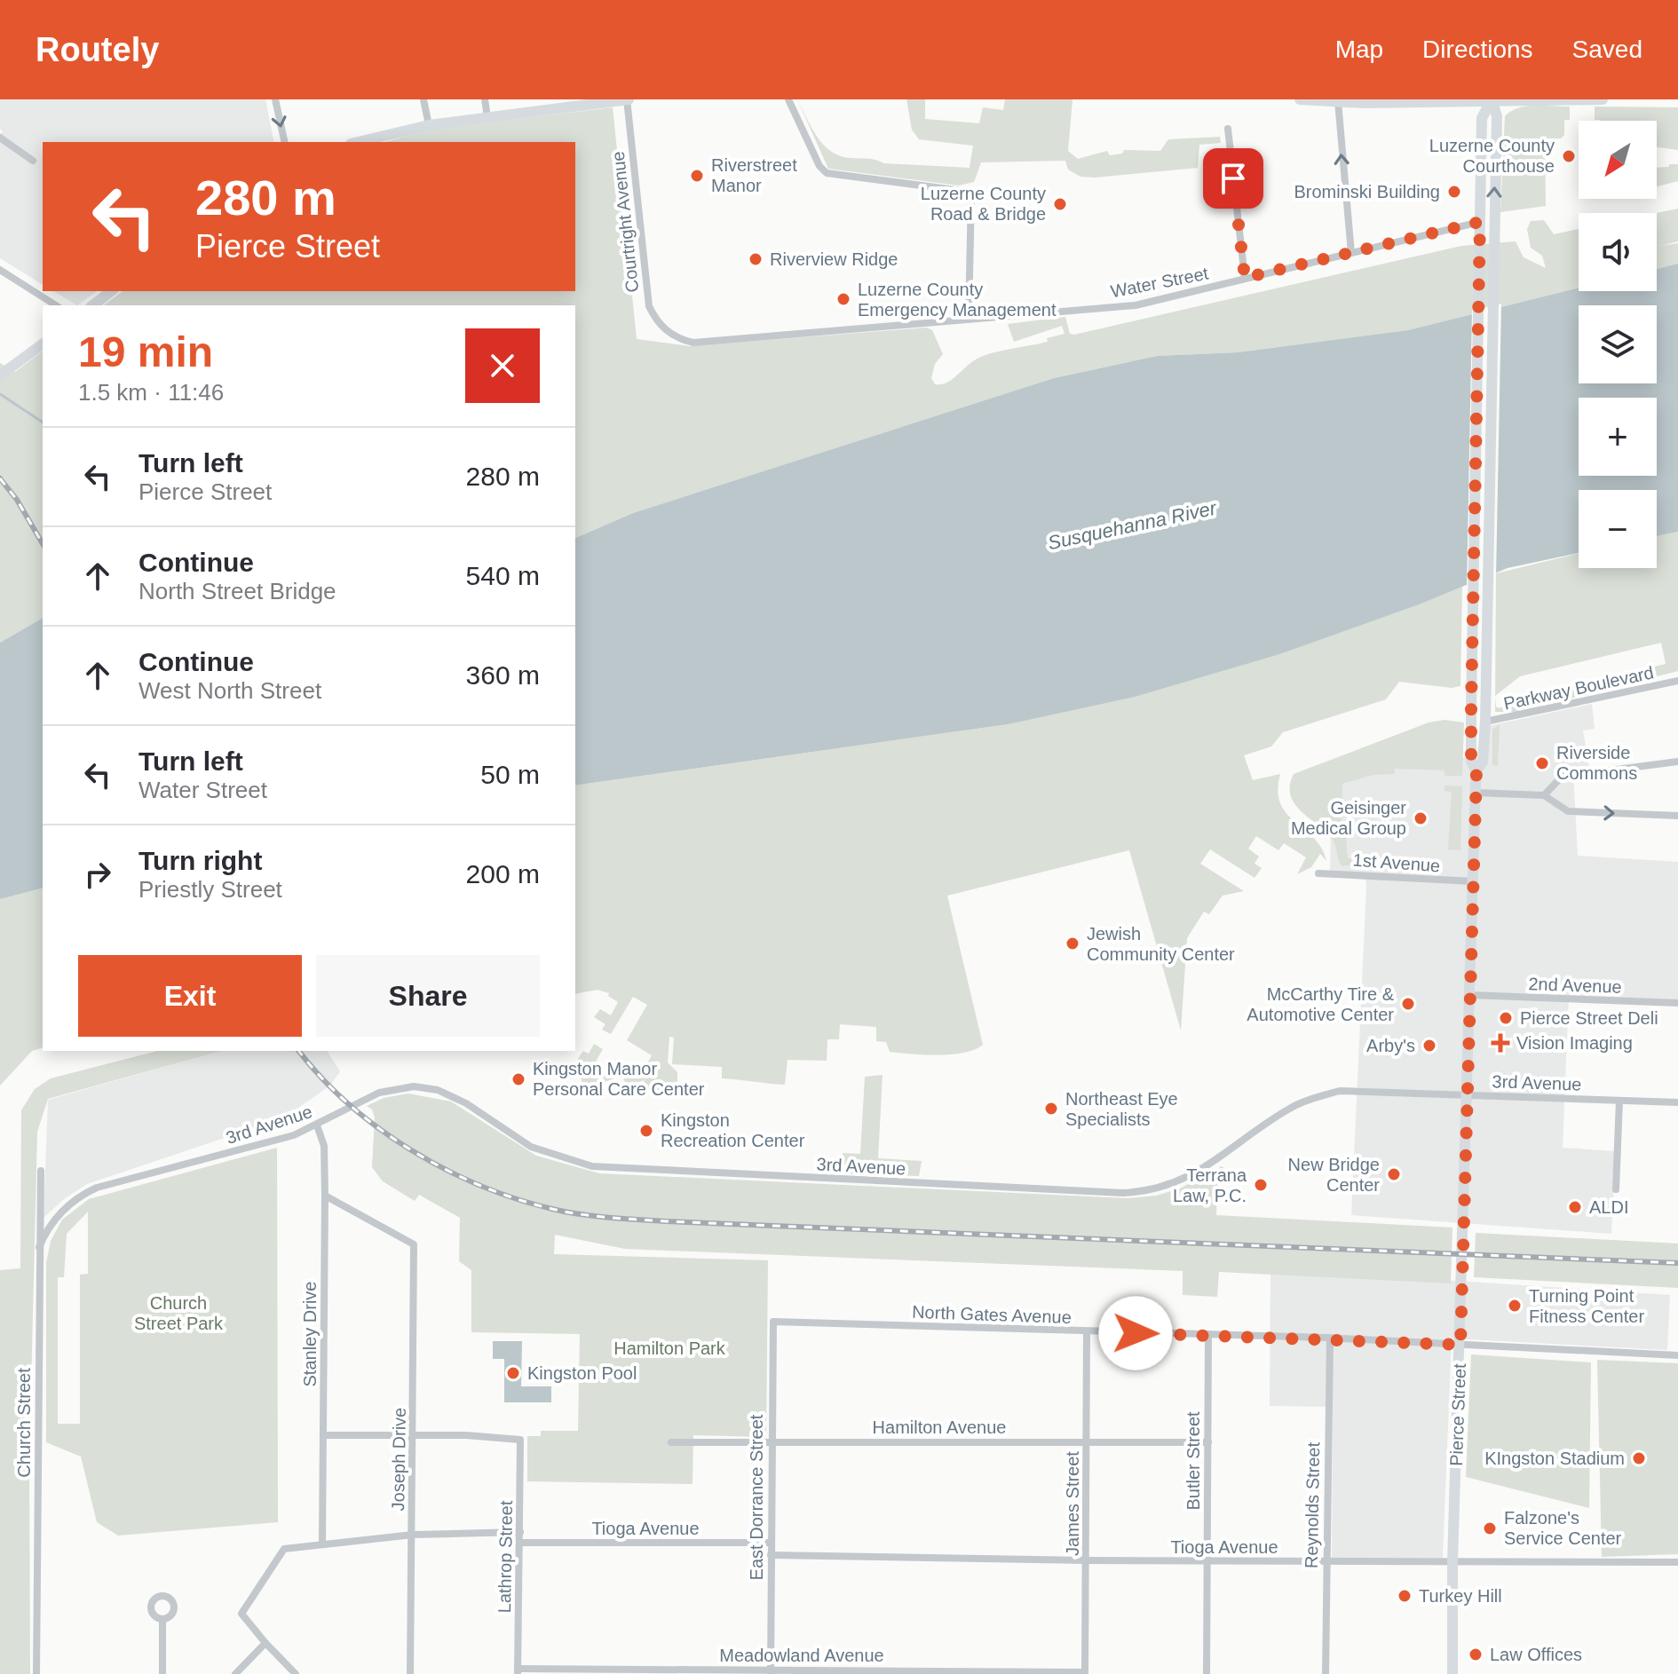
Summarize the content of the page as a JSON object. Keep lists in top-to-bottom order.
{
  "streets": {
    "main road": ["Pierce Street"],
    "street": [
      "Courtright Avenue",
      "Water Street",
      "Parkway Boulevard",
      "1st Avenue",
      "2nd Avenue",
      "3rd Avenue",
      "North Gates Avenue",
      "Stanley Drive",
      "Church Street",
      "Hamilton Avenue",
      "Joseph Drive",
      "Butler Street",
      "East Dorrance Street",
      "James Street",
      "Reynolds Street",
      "Tioga Avenue",
      "Lathrop Street",
      "Meadowland Avenue"
    ]
  },
  "crossings": [
    ["Courtright Avenue", "Water Street"],
    ["Parkway Boulevard", "Pierce Street"],
    ["1st Avenue", "Pierce Street"],
    ["2nd Avenue", "Pierce Street"],
    ["3rd Avenue", "Stanley Drive"],
    ["3rd Avenue", "Pierce Street"],
    ["3rd Avenue", "Church Street"],
    ["North Gates Avenue", "Pierce Street"],
    ["North Gates Avenue", "Butler Street"],
    ["North Gates Avenue", "East Dorrance Street"],
    ["North Gates Avenue", "James Street"],
    ["North Gates Avenue", "Reynolds Street"],
    ["Stanley Drive", "Joseph Drive"],
    ["Pierce Street", "Tioga Avenue"],
    ["Hamilton Avenue", "Butler Street"],
    ["Hamilton Avenue", "East Dorrance Street"],
    ["Hamilton Avenue", "James Street"],
    ["Joseph Drive", "Lathrop Street"],
    ["Butler Street", "Tioga Avenue"],
    ["East Dorrance Street", "Tioga Avenue"],
    ["East Dorrance Street", "Meadowland Avenue"],
    ["James Street", "Tioga Avenue"],
    ["James Street", "Meadowland Avenue"],
    ["Reynolds Street", "Tioga Avenue"],
    ["Tioga Avenue", "Lathrop Street"],
    ["Lathrop Street", "Meadowland Avenue"]
  ],
  "water": ["Susquehanna River"],
  "parks": ["Church Street Park", "Hamilton Park"],
  "places": {
    "other": [
      "Luzerne County Courthouse",
      "Riverstreet Manor",
      "Brominski Building",
      "Luzerne County Road & Bridge",
      "Riverview Ridge",
      "Luzerne County Emergency Management",
      "Riverside Commons",
      "Geisinger Medical Group",
      "Jewish Community Center",
      "McCarthy Tire & Automotive Center",
      "Pierce Street Deli",
      "Arby's",
      "Kingston Manor Personal Care Center",
      "Northeast Eye Specialists",
      "Kingston Recreation Center",
      "New Bridge Center",
      "Terrana Law, P.C.",
      "ALDI",
      "Turning Point Fitness Center",
      "Kingston Pool",
      "KIngston Stadium",
      "Falzone's Service Center",
      "Turkey Hill",
      "Law Offices"
    ],
    "health": ["Vision Imaging"]
  },
  "north": "bottom left",
  "page": {
    "header": "Routely",
    "nav": ["Map", "Directions", "Saved"],
    "map_buttons": ["+", "−"],
    "turn": ["280 m", "Pierce Street"],
    "heading": ["19 min", "1.5 km · 11:46"],
    "list": [
      {
        "name": "Turn left",
        "note": "Pierce Street",
        "value": "280 m"
      },
      {
        "name": "Continue",
        "note": "North Street Bridge",
        "value": "540 m"
      },
      {
        "name": "Continue",
        "note": "West North Street",
        "value": "360 m"
      },
      {
        "name": "Turn left",
        "note": "Water Street",
        "value": "50 m"
      },
      {
        "name": "Turn right",
        "note": "Priestly Street",
        "value": "200 m"
      }
    ],
    "buttons": ["Exit", "Share"]
  }
}
